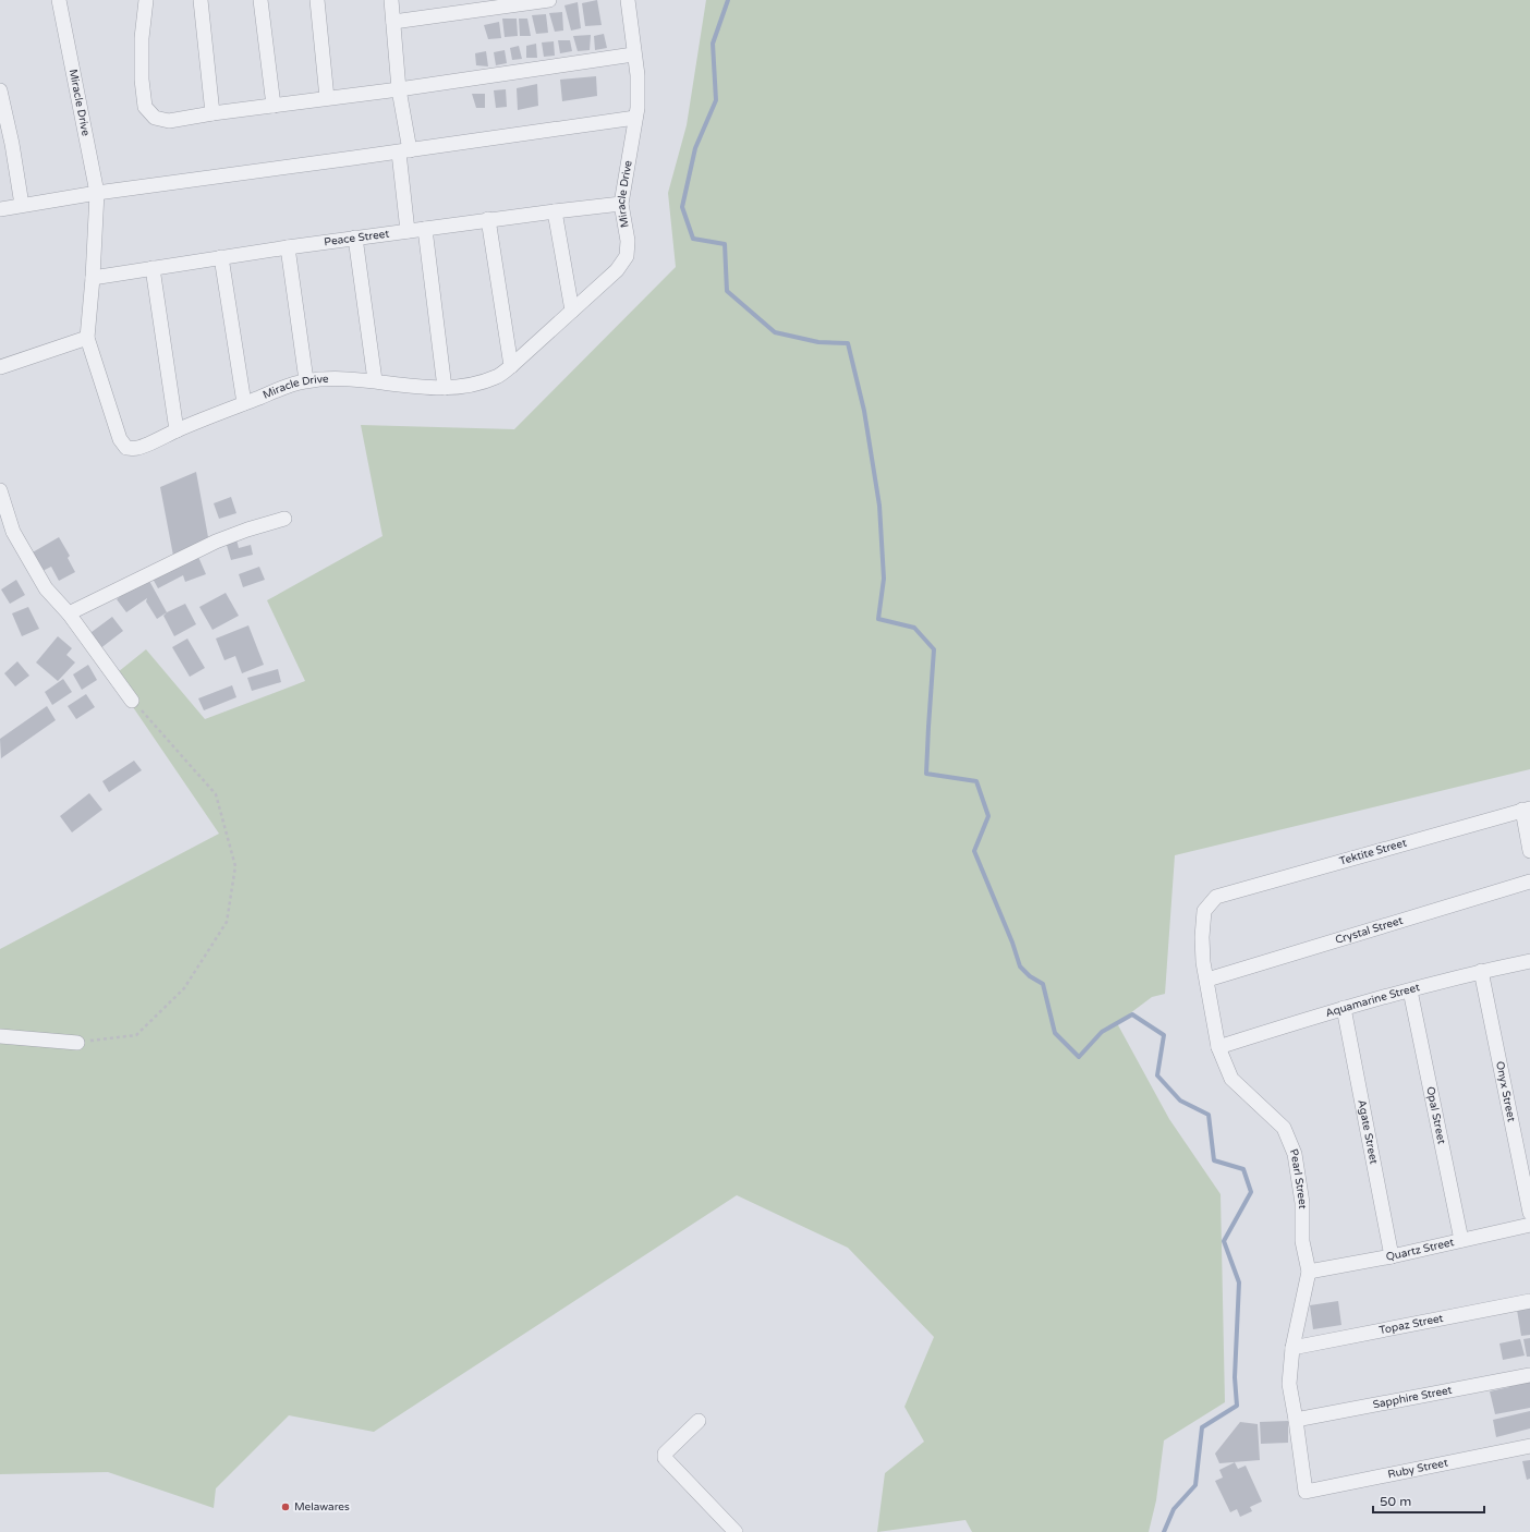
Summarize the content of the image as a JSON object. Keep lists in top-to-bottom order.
{
  "streets": {
    "street": [
      "Miracle Drive",
      "Peace Street",
      "Tektite Street",
      "Crystal Street",
      "Aquamarine Street",
      "Onyx Street",
      "Opal Street",
      "Agate Street",
      "Pearl Street",
      "Quartz Street",
      "Topaz Street",
      "Sapphire Street",
      "Ruby Street"
    ]
  },
  "crossings": [
    ["Miracle Drive", "Peace Street"],
    ["Tektite Street", "Pearl Street"],
    ["Crystal Street", "Pearl Street"],
    ["Aquamarine Street", "Onyx Street"],
    ["Aquamarine Street", "Opal Street"],
    ["Aquamarine Street", "Agate Street"],
    ["Aquamarine Street", "Pearl Street"],
    ["Opal Street", "Quartz Street"],
    ["Agate Street", "Quartz Street"],
    ["Pearl Street", "Quartz Street"],
    ["Pearl Street", "Topaz Street"],
    ["Pearl Street", "Sapphire Street"],
    ["Pearl Street", "Ruby Street"]
  ],
  "places": ["Melawares"],
  "scale_bar": "50 m"
}
